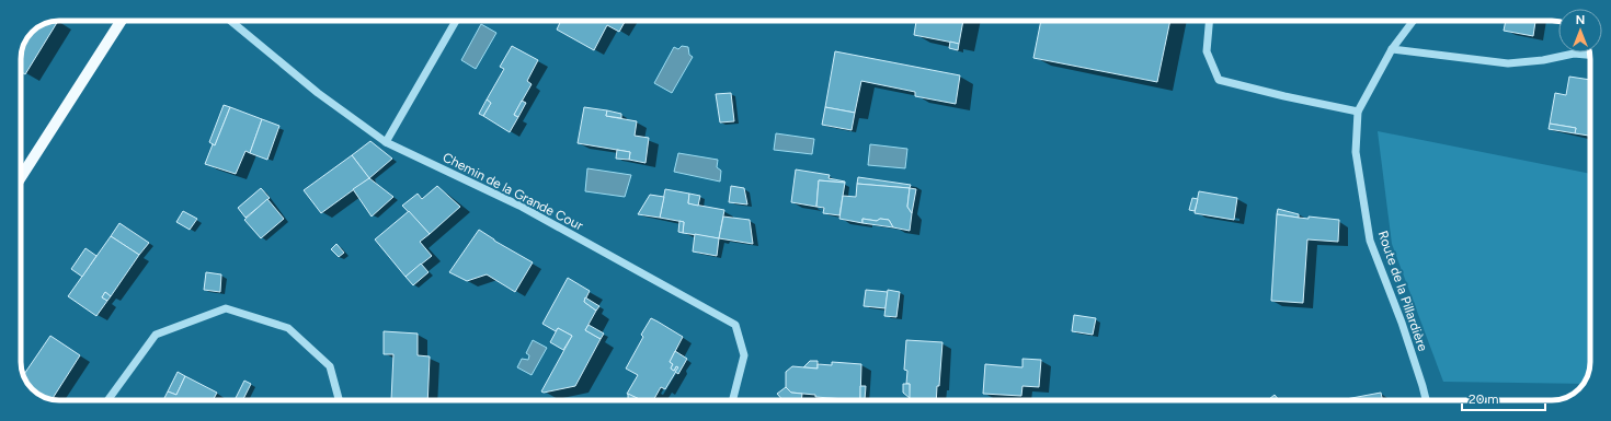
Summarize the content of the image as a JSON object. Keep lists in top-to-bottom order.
{
  "streets": {
    "street": ["Chemin de la Grande Cour", "Route de la Pillardière"]
  },
  "scale_bar": "20 m",
  "north": "top"
}
